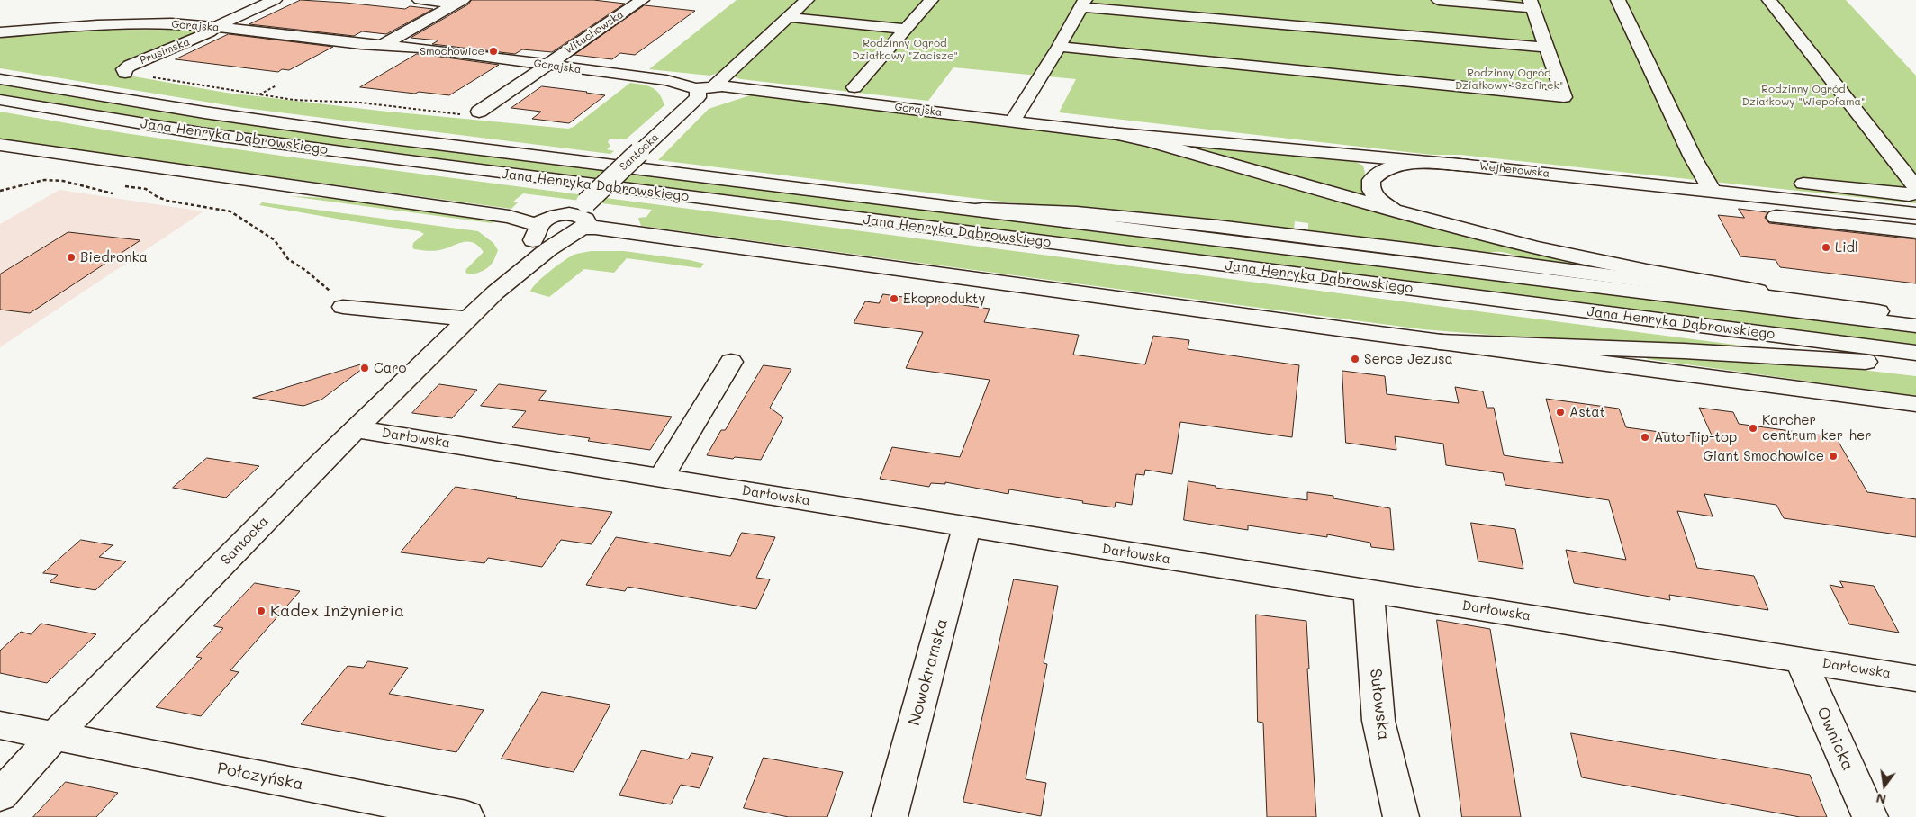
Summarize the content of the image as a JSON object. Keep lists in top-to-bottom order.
{
  "streets": {
    "street": [
      "Gorajska",
      "Wituchowska",
      "Prusimska",
      "Jana Henryka Dąbrowskiego",
      "Santocka",
      "Wejherowska",
      "Darłowska",
      "Nowokramska",
      "Sułowska",
      "Ownicka",
      "Połczyńska"
    ]
  },
  "crossings": [
    ["Gorajska", "Wituchowska"],
    ["Gorajska", "Prusimska"],
    ["Gorajska", "Santocka"],
    ["Gorajska", "Wejherowska"],
    ["Santocka", "Darłowska"],
    ["Santocka", "Połczyńska"],
    ["Darłowska", "Nowokramska"],
    ["Darłowska", "Sułowska"],
    ["Darłowska", "Ownicka"]
  ],
  "parks": ["Rodzinny Ogród Działkowy \"Zacisze\"", "Rodzinny Ogród Działkowy \"Szafirek\"", "Rodzinny Ogród Działkowy \"Wiepofama\""],
  "places": [
    "Smochowice",
    "Lidl",
    "Biedronka",
    "Ekoprodukty",
    "Serce Jezusa",
    "Caro",
    "Astat",
    "Karcher centrum ker-her",
    "Auto Tip-top",
    "Giant Smochowice",
    "Kadex Inżynieria"
  ],
  "north": "bottom"
}
